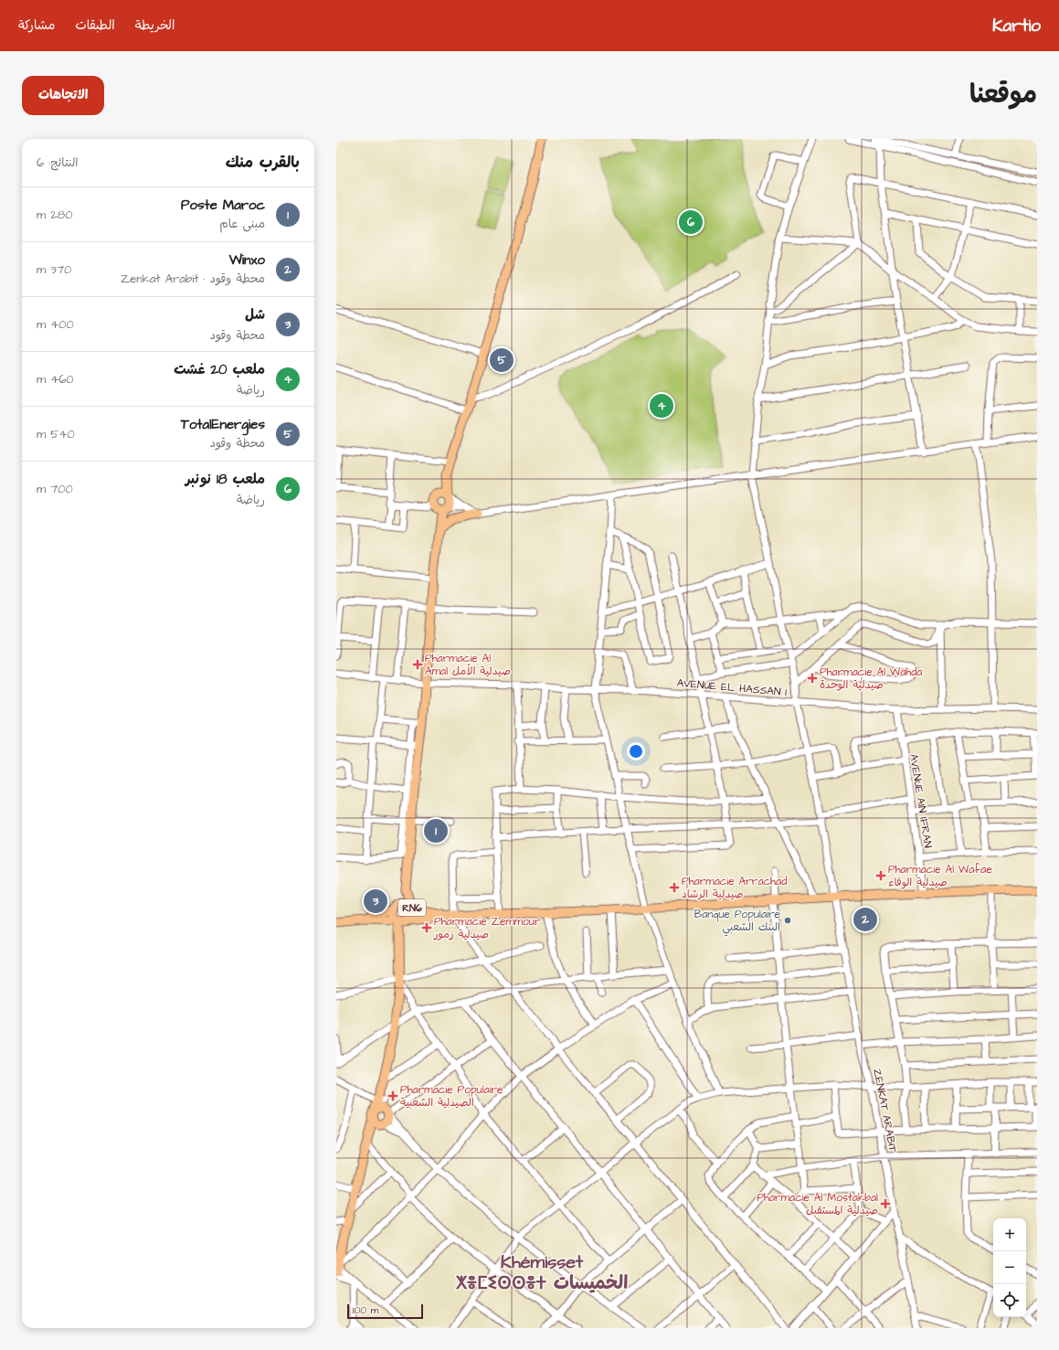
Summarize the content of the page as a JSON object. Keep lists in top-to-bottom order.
{
  "streets": {
    "main road": ["RN6"],
    "street": ["AVENUE EL HASSAN I", "AVENUE AIN IFRAN", "ZENKAT ARABIT"]
  },
  "crossings": [
    ["AVENUE EL HASSAN I", "AVENUE AIN IFRAN"],
    ["AVENUE EL HASSAN I", "ZENKAT ARABIT"],
    ["AVENUE AIN IFRAN", "RN6"],
    ["RN6", "ZENKAT ARABIT"]
  ],
  "districts": ["Khémisset ⵅⴻⵎⵉⵙⵙⴻⵜ الخميسات"],
  "places": {
    "health": [
      "Pharmacie Al Amal صيدلية الأمل",
      "Pharmacie Al Wahda صيدلية الوحدة",
      "Pharmacie Al Wafae صيدلية الوفاء",
      "Pharmacie Arrachad صيدلية الرشاد",
      "Pharmacie Zemmour صيدلية زمور",
      "Pharmacie Populaire الصيدلية الشعبية",
      "Pharmacie Al Mostakbal صيدلية المستقبل"
    ],
    "other": ["Banque Populaire البنك الشعبي"]
  },
  "scale_bar": "100 m",
  "page": {
    "header": "Kartio",
    "nav": ["الخريطة", "الطبقات", "مشاركة"],
    "title": "موقعنا",
    "buttons": "الاتجاهات",
    "heading": ["بالقرب منك", "النتائج: 6"],
    "list": [
      {
        "mark": "1",
        "name": "Poste Maroc",
        "note": "مبنى عام",
        "value": "280 m"
      },
      {
        "mark": "2",
        "name": "Winxo",
        "note": "محطة وقود · Zenkat Arabit",
        "value": "370 m"
      },
      {
        "mark": "3",
        "name": "شل",
        "note": "محطة وقود",
        "value": "400 m"
      },
      {
        "mark": "4",
        "name": "ملعب 20 غشت",
        "note": "رياضة",
        "value": "460 m"
      },
      {
        "mark": "5",
        "name": "TotalEnergies",
        "note": "محطة وقود",
        "value": "540 m"
      },
      {
        "mark": "6",
        "name": "ملعب 18 نونبر",
        "note": "رياضة",
        "value": "700 m"
      }
    ],
    "pins": [
      "6",
      "5",
      "4",
      "1",
      "3",
      "2"
    ],
    "map_buttons": ["+", "−"],
    "scale": "100 m"
  }
}
